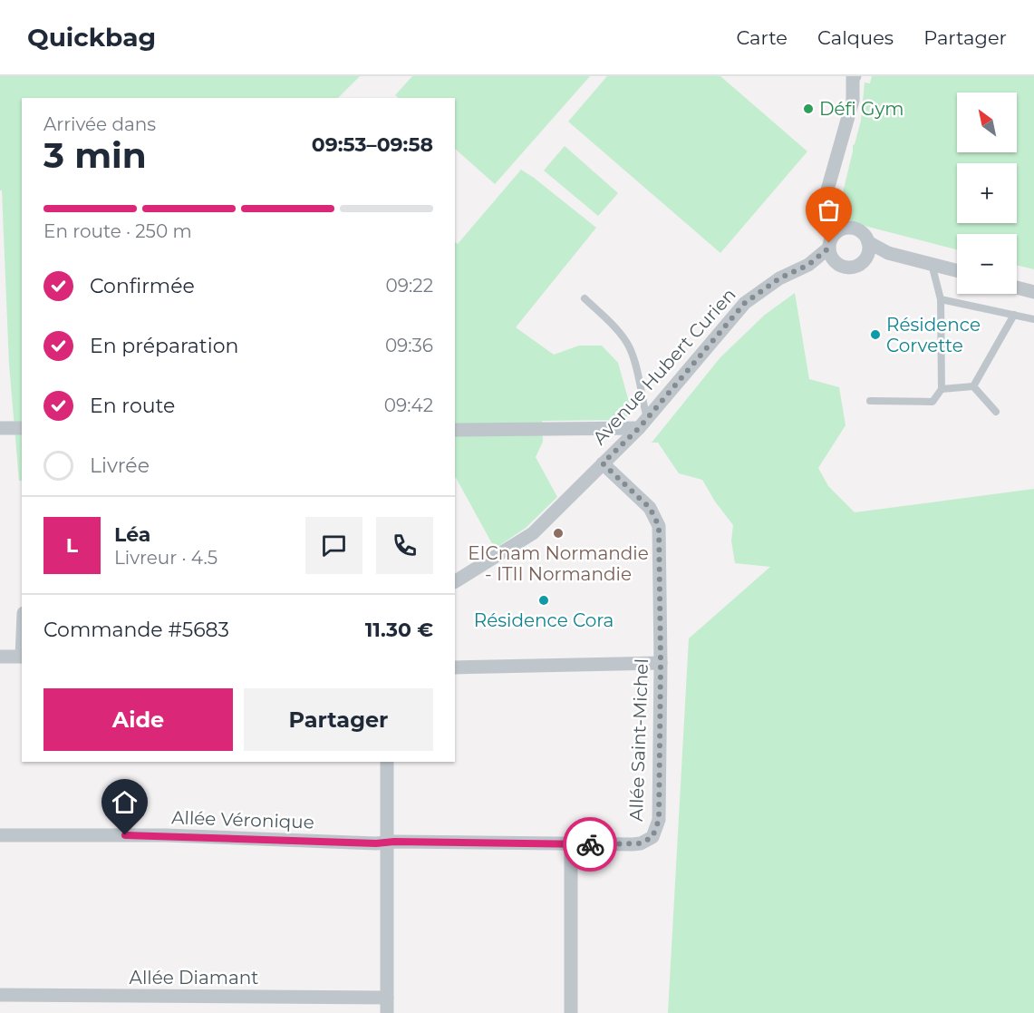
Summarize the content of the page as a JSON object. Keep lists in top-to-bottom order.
{
  "streets": {
    "street": [
      "Avenue Hubert Curien",
      "Allée Saint-Michel",
      "Allée Véronique",
      "Allée Diamant"
    ]
  },
  "crossings": [
    ["Avenue Hubert Curien", "Allée Saint-Michel"],
    ["Allée Saint-Michel", "Allée Véronique"]
  ],
  "places": [
    "Défi Gym",
    "Résidence Corvette",
    "EICnam Normandie - ITII Normandie",
    "Résidence Cora"
  ],
  "north": "top left",
  "page": {
    "header": "Quickbag",
    "nav": ["Carte", "Calques", "Partager"],
    "map_buttons": ["+", "−"],
    "heading": ["3 min", "Arrivée dans", "09:53–09:58"],
    "panel": [
      "Léa",
      "Livreur · 4.5",
      "Commande #5683",
      "11.30 €"
    ],
    "bar": "En route · 250 m",
    "list": [
      ["Confirmée", "09:22"],
      ["En préparation", "09:36"],
      ["En route", "09:42"],
      "Livrée"
    ],
    "round": "L",
    "buttons": ["Aide", "Partager"]
  }
}
